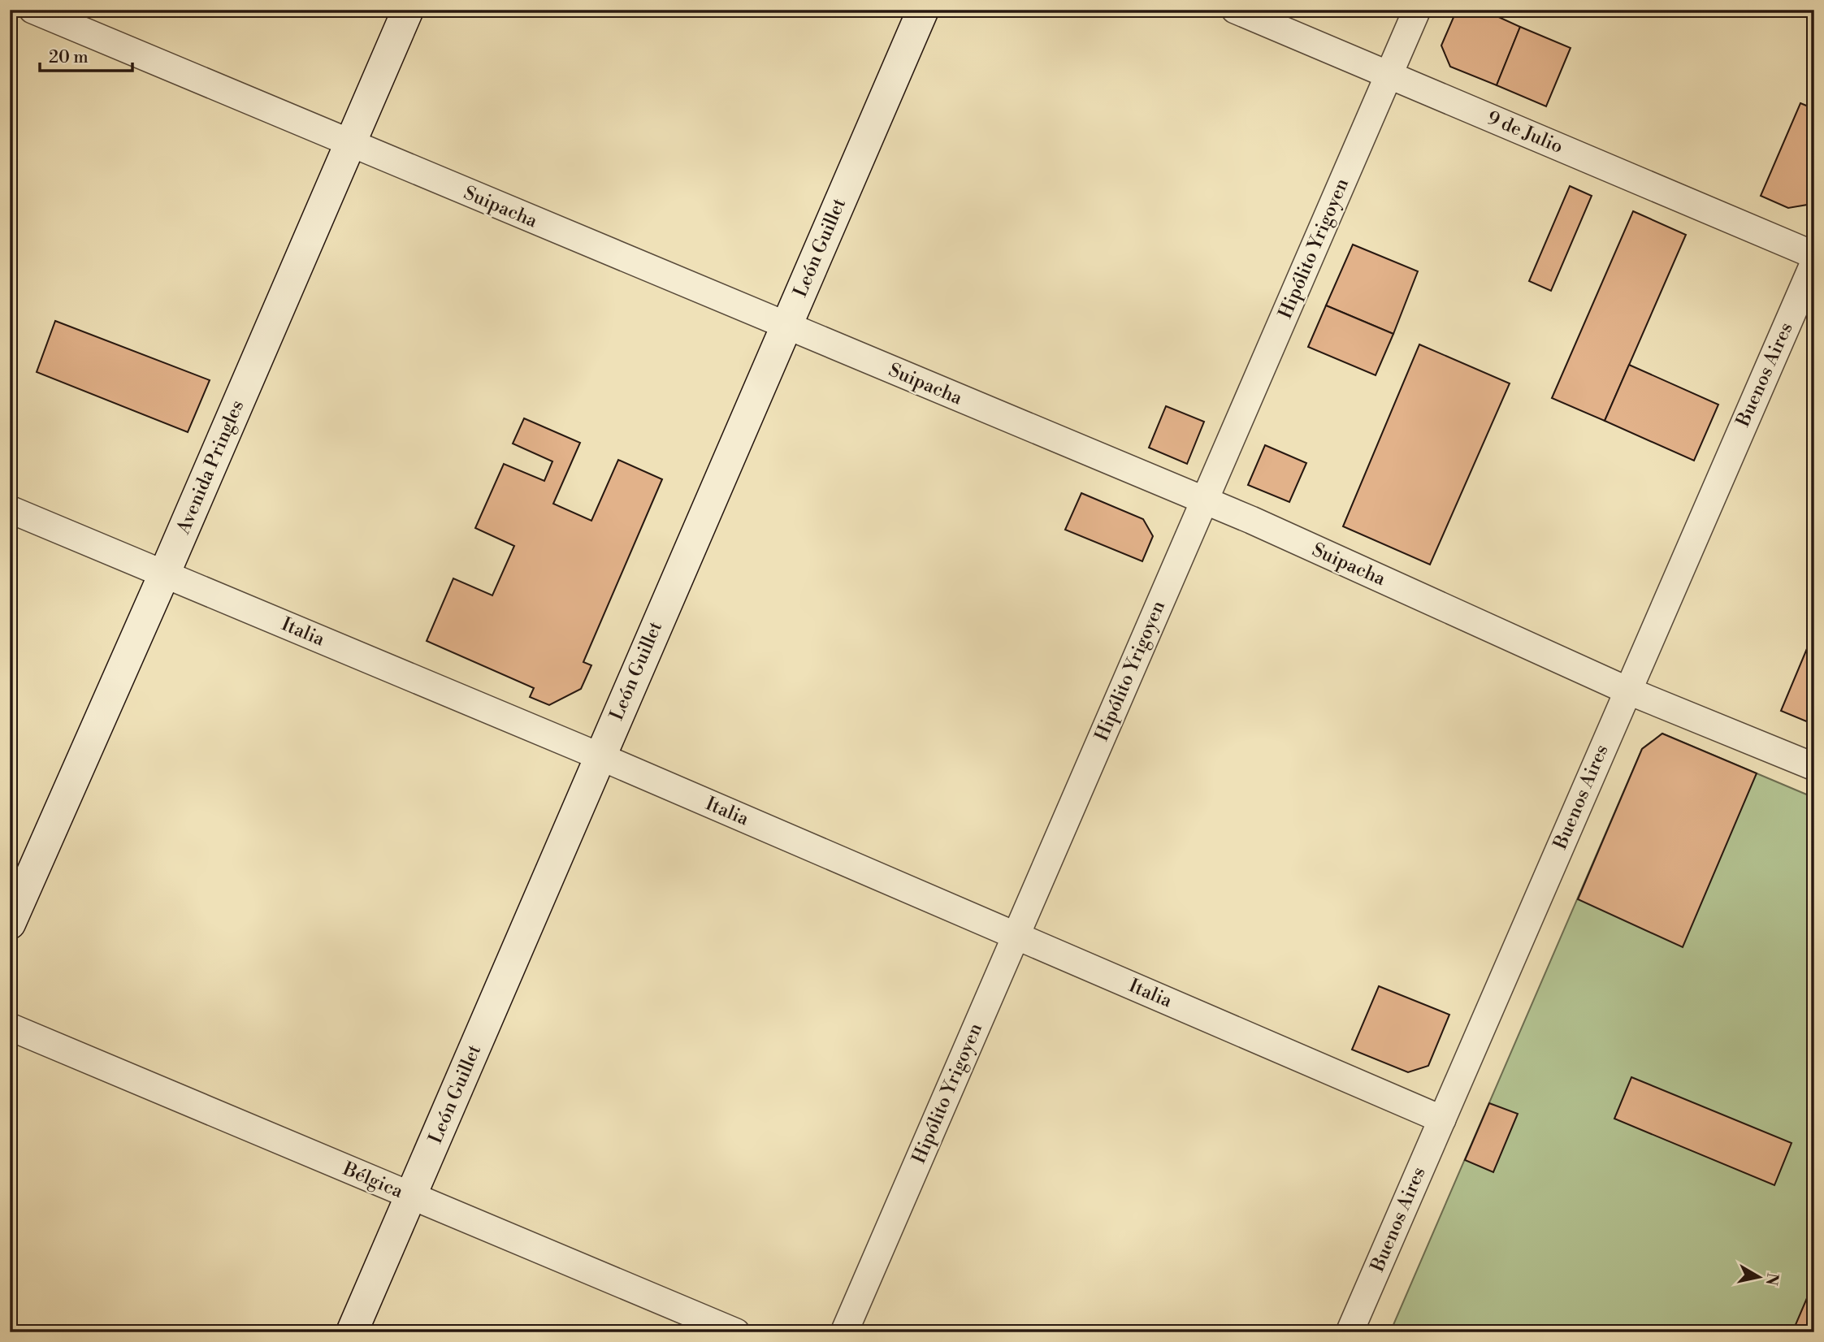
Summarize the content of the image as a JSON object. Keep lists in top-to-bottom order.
{
  "streets": {
    "street": [
      "9 de Julio",
      "Suipacha",
      "León Guillet",
      "Hipólito Yrigoyen",
      "Buenos Aires",
      "Avenida Pringles",
      "Italia",
      "Bélgica"
    ]
  },
  "crossings": [
    ["9 de Julio", "Hipólito Yrigoyen"],
    ["Suipacha", "León Guillet"],
    ["Suipacha", "Hipólito Yrigoyen"],
    ["Suipacha", "Buenos Aires"],
    ["Suipacha", "Avenida Pringles"],
    ["León Guillet", "Italia"],
    ["León Guillet", "Bélgica"],
    ["Hipólito Yrigoyen", "Italia"],
    ["Buenos Aires", "Italia"],
    ["Avenida Pringles", "Italia"]
  ],
  "scale_bar": "20 m",
  "north": "right"
}
